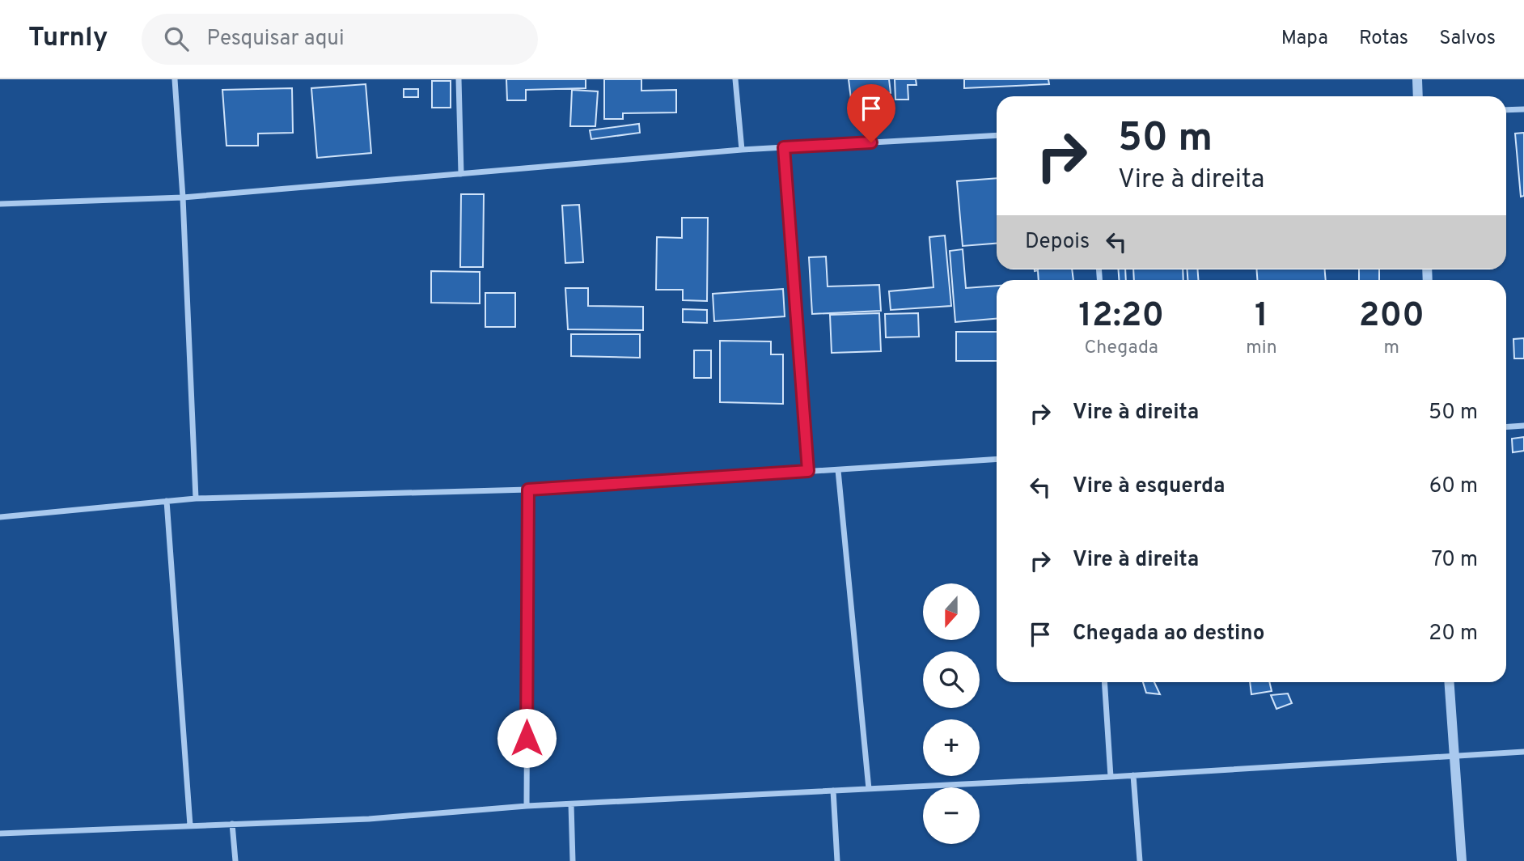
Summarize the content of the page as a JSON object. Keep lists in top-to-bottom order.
{
  "north": "bottom",
  "page": {
    "header": "Turnly",
    "search": "Pesquisar aqui",
    "nav": ["Mapa", "Rotas", "Salvos"],
    "turn": ["50 m", "Vire à direita"],
    "then": "Depois",
    "eta": [
      "12:20",
      "Chegada",
      "1",
      "min",
      "200",
      "m"
    ],
    "list": [
      {
        "name": "Vire à direita",
        "value": "50 m"
      },
      {
        "name": "Vire à esquerda",
        "value": "60 m"
      },
      {
        "name": "Vire à direita",
        "value": "70 m"
      },
      {
        "name": "Chegada ao destino",
        "value": "20 m"
      }
    ],
    "map_buttons": ["+", "−"]
  }
}
